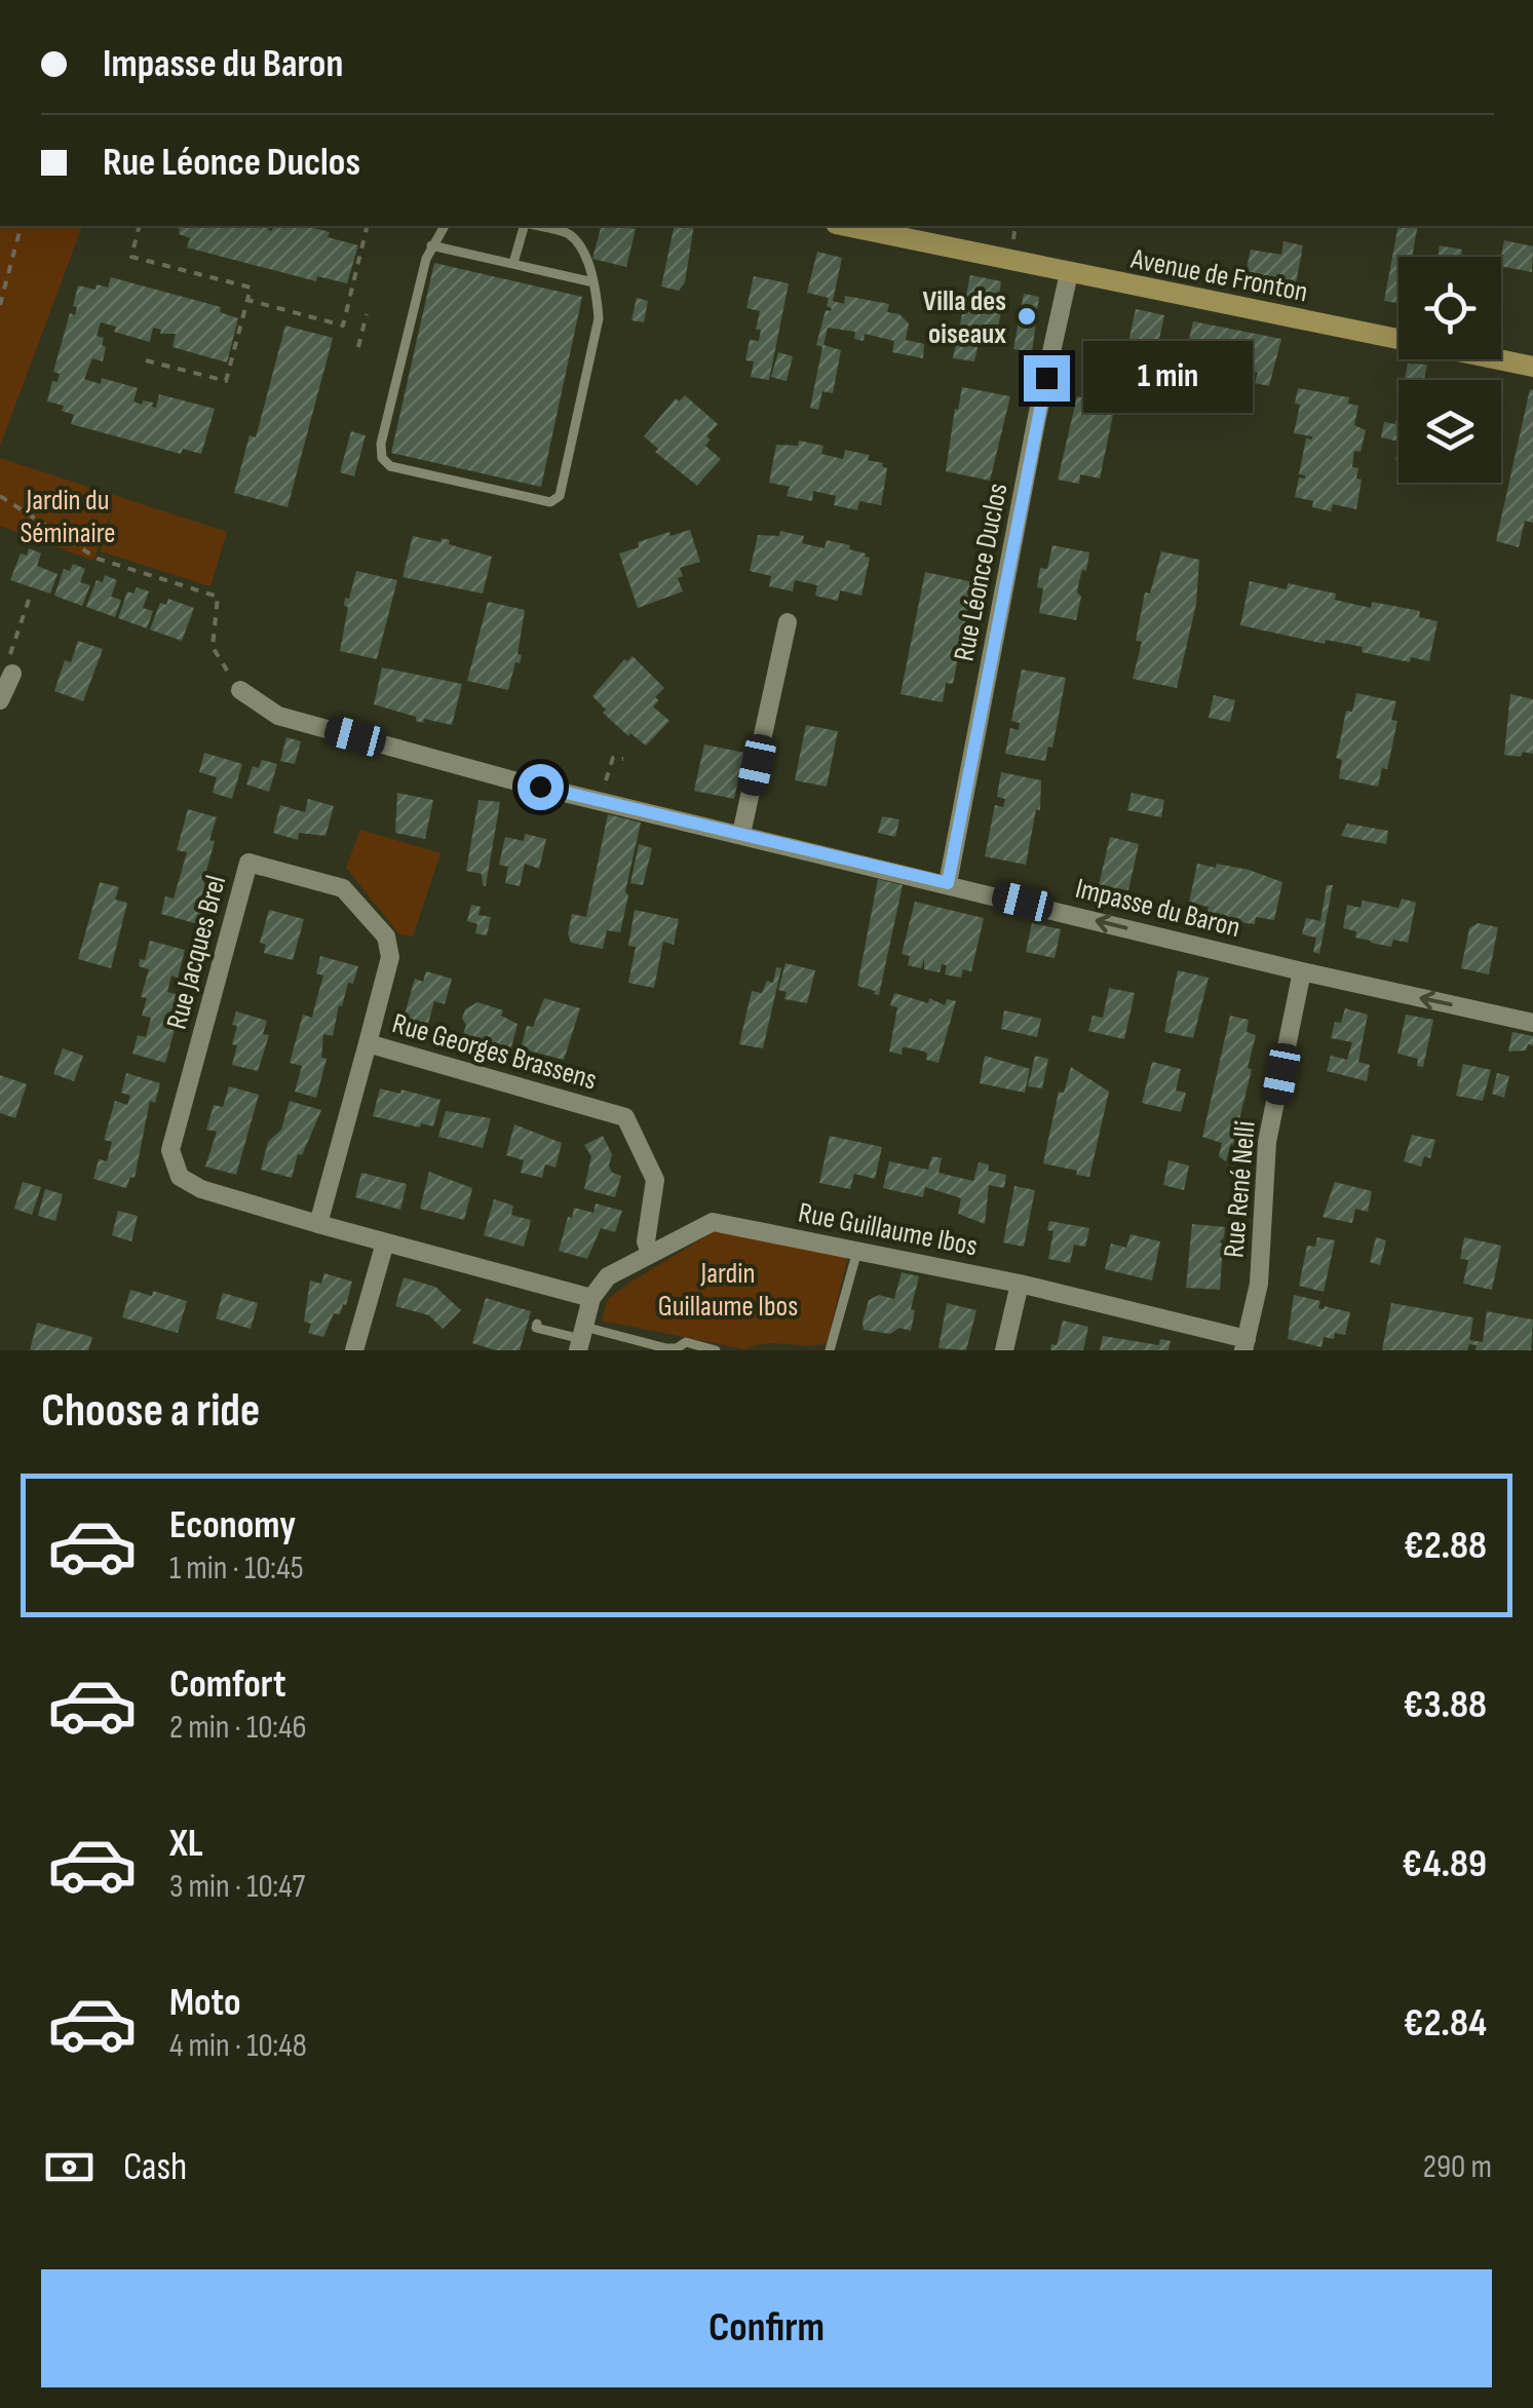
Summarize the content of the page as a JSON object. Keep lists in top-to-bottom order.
{
  "streets": {
    "street": [
      "Avenue de Fronton",
      "Rue Léonce Duclos",
      "Impasse du Baron",
      "Rue Jacques Brel",
      "Rue Georges Brassens",
      "Rue René Nelli",
      "Rue Guillaume Ibos"
    ]
  },
  "crossings": [
    ["Avenue de Fronton", "Rue Léonce Duclos"],
    ["Rue Léonce Duclos", "Impasse du Baron"],
    ["Impasse du Baron", "Rue René Nelli"],
    ["Rue Jacques Brel", "Rue Georges Brassens"],
    ["Rue Georges Brassens", "Rue Guillaume Ibos"],
    ["Rue René Nelli", "Rue Guillaume Ibos"]
  ],
  "one_way": ["Impasse du Baron"],
  "parks": ["Jardin du Séminaire", "Jardin Guillaume Ibos"],
  "places": ["Villa des oiseaux"],
  "page": {
    "banner": ["Impasse du Baron", "Rue Léonce Duclos"],
    "bubble": "1 min",
    "heading": "Choose a ride",
    "list": [
      {
        "name": "Economy",
        "note": "1 min · 10:45",
        "value": "€2.88"
      },
      {
        "name": "Comfort",
        "note": "2 min · 10:46",
        "value": "€3.88"
      },
      {
        "name": "XL",
        "note": "3 min · 10:47",
        "value": "€4.89"
      },
      {
        "name": "Moto",
        "note": "4 min · 10:48",
        "value": "€2.84"
      }
    ],
    "pay": ["Cash", "290 m"],
    "buttons": "Confirm"
  }
}
